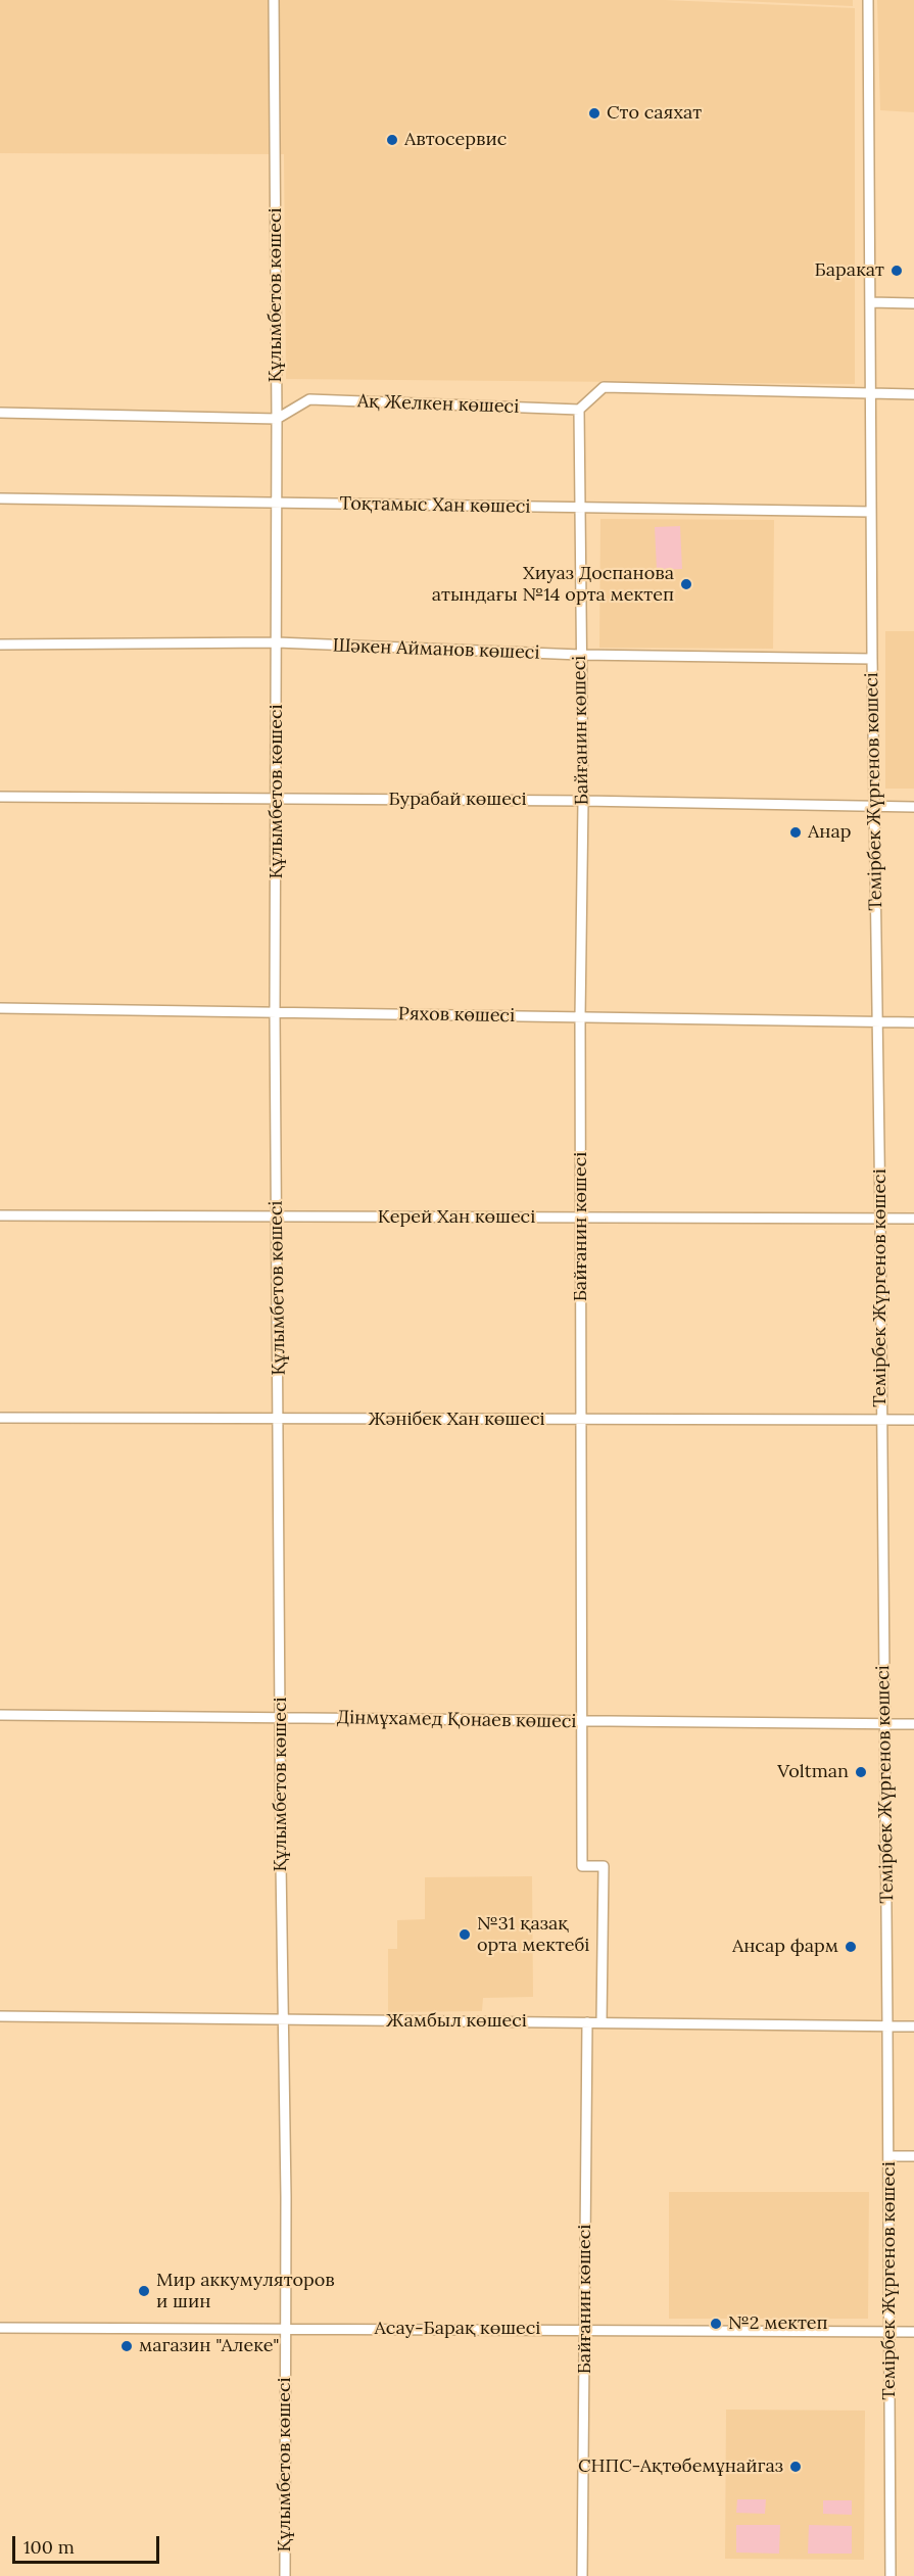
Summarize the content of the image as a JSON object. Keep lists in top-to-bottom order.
{
  "streets": {
    "street": [
      "Құлымбетов көшесі",
      "Ақ Желкен көшесі",
      "Тоқтамыс Хан көшесі",
      "Шәкен Айманов көшесі",
      "Байғанин көшесі",
      "Темірбек Жүргенов көшесі",
      "Бурабай көшесі",
      "Ряхов көшесі",
      "Керей Хан көшесі",
      "Жәнібек Хан көшесі",
      "Дінмұхамед Қонаев көшесі",
      "Жамбыл көшесі",
      "Асау-Барақ көшесі"
    ]
  },
  "crossings": [
    ["Құлымбетов көшесі", "Ақ Желкен көшесі"],
    ["Құлымбетов көшесі", "Тоқтамыс Хан көшесі"],
    ["Құлымбетов көшесі", "Шәкен Айманов көшесі"],
    ["Құлымбетов көшесі", "Бурабай көшесі"],
    ["Құлымбетов көшесі", "Ряхов көшесі"],
    ["Құлымбетов көшесі", "Керей Хан көшесі"],
    ["Құлымбетов көшесі", "Жәнібек Хан көшесі"],
    ["Құлымбетов көшесі", "Дінмұхамед Қонаев көшесі"],
    ["Құлымбетов көшесі", "Жамбыл көшесі"],
    ["Құлымбетов көшесі", "Асау-Барақ көшесі"],
    ["Ақ Желкен көшесі", "Байғанин көшесі"],
    ["Тоқтамыс Хан көшесі", "Байғанин көшесі"],
    ["Тоқтамыс Хан көшесі", "Темірбек Жүргенов көшесі"],
    ["Шәкен Айманов көшесі", "Байғанин көшесі"],
    ["Шәкен Айманов көшесі", "Темірбек Жүргенов көшесі"],
    ["Байғанин көшесі", "Бурабай көшесі"],
    ["Байғанин көшесі", "Ряхов көшесі"],
    ["Байғанин көшесі", "Керей Хан көшесі"],
    ["Байғанин көшесі", "Жәнібек Хан көшесі"],
    ["Байғанин көшесі", "Дінмұхамед Қонаев көшесі"],
    ["Байғанин көшесі", "Жамбыл көшесі"],
    ["Байғанин көшесі", "Асау-Барақ көшесі"],
    ["Темірбек Жүргенов көшесі", "Бурабай көшесі"],
    ["Темірбек Жүргенов көшесі", "Ряхов көшесі"],
    ["Темірбек Жүргенов көшесі", "Керей Хан көшесі"],
    ["Темірбек Жүргенов көшесі", "Жәнібек Хан көшесі"],
    ["Темірбек Жүргенов көшесі", "Дінмұхамед Қонаев көшесі"],
    ["Темірбек Жүргенов көшесі", "Жамбыл көшесі"],
    ["Темірбек Жүргенов көшесі", "Асау-Барақ көшесі"]
  ],
  "places": [
    "Сто саяхат",
    "Автосервис",
    "Баракат",
    "Хиуаз Доспанова атындағы №14 орта мектеп",
    "Анар",
    "Voltman",
    "№31 қазақ орта мектебі",
    "Ансар фарм",
    "Мир аккумуляторов и шин",
    "№2 мектеп",
    "магазин \"Алеке\"",
    "СНПС-Ақтөбемұнайгаз"
  ],
  "scale_bar": "100 m"
}
